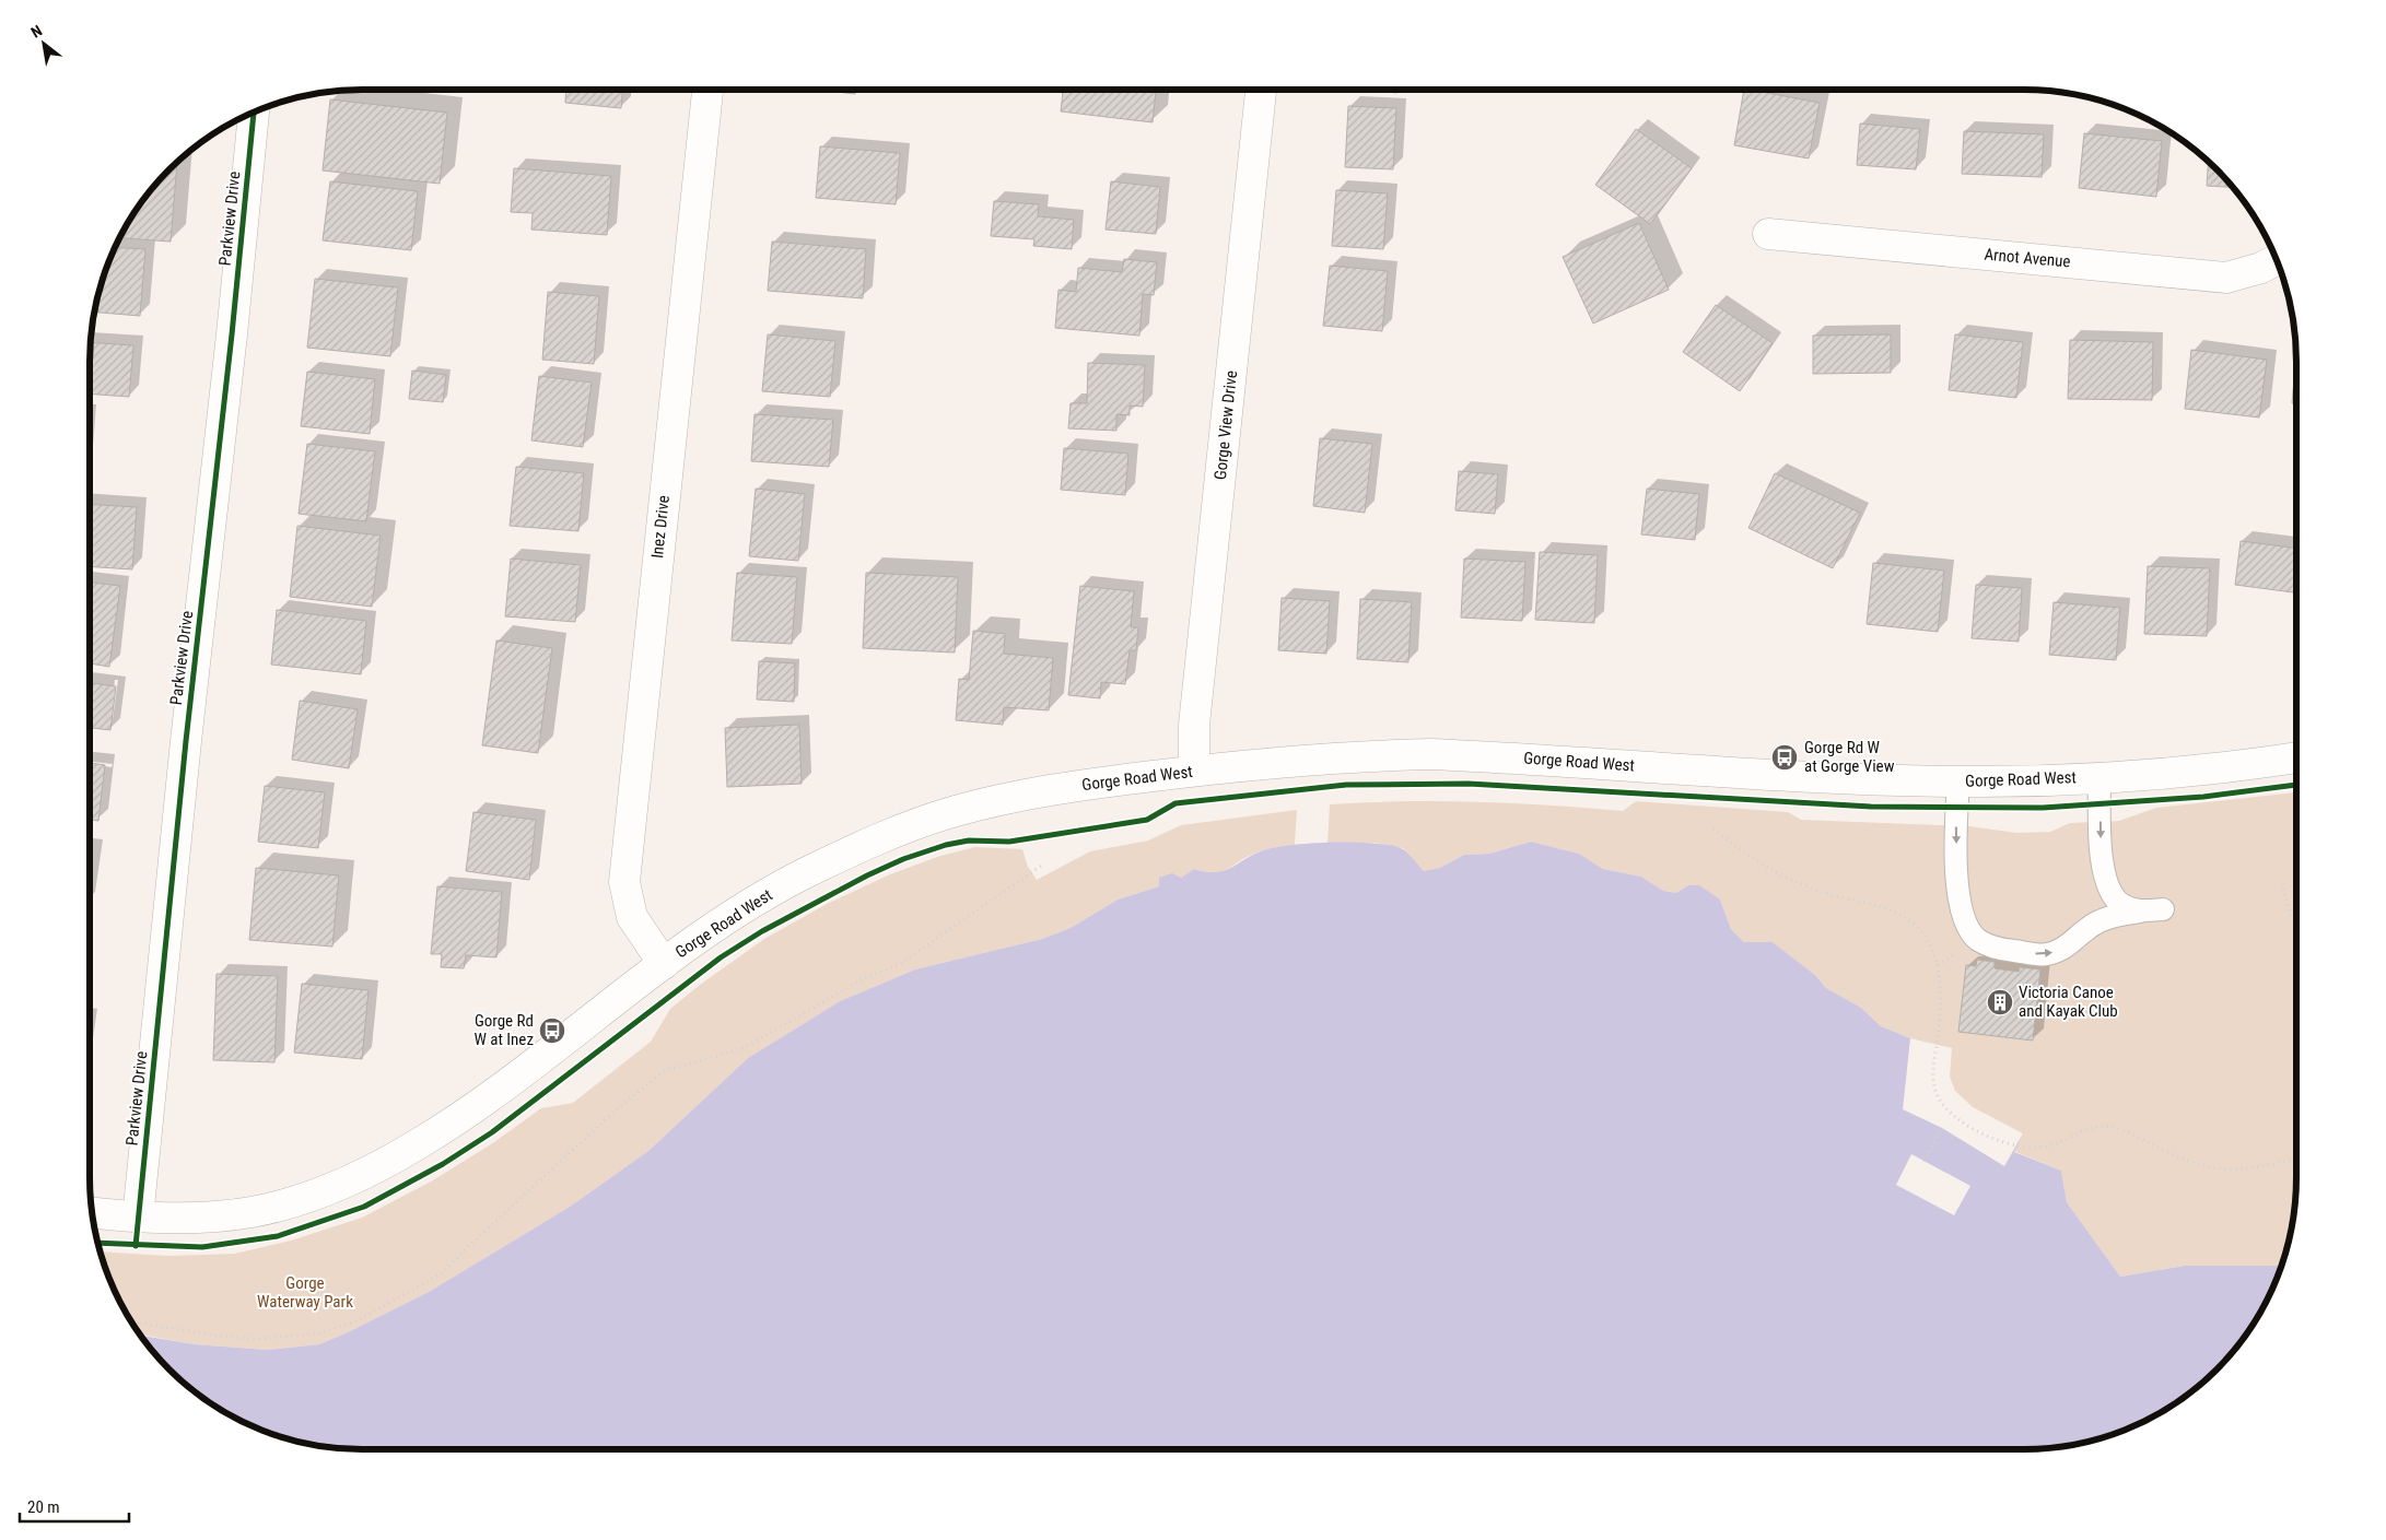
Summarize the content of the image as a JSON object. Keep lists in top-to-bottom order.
{
  "streets": {
    "street": [
      "Parkview Drive",
      "Arnot Avenue",
      "Gorge View Drive",
      "Inez Drive",
      "Gorge Road West"
    ]
  },
  "crossings": [
    ["Parkview Drive", "Gorge Road West"],
    ["Gorge View Drive", "Gorge Road West"],
    ["Inez Drive", "Gorge Road West"]
  ],
  "parks": ["Gorge Waterway Park"],
  "places": {
    "bus stop": ["Gorge Rd W at Gorge View", "Gorge Rd W at Inez"],
    "building": ["Victoria Canoe and Kayak Club"]
  },
  "scale_bar": "20 m",
  "north": "top left"
}
